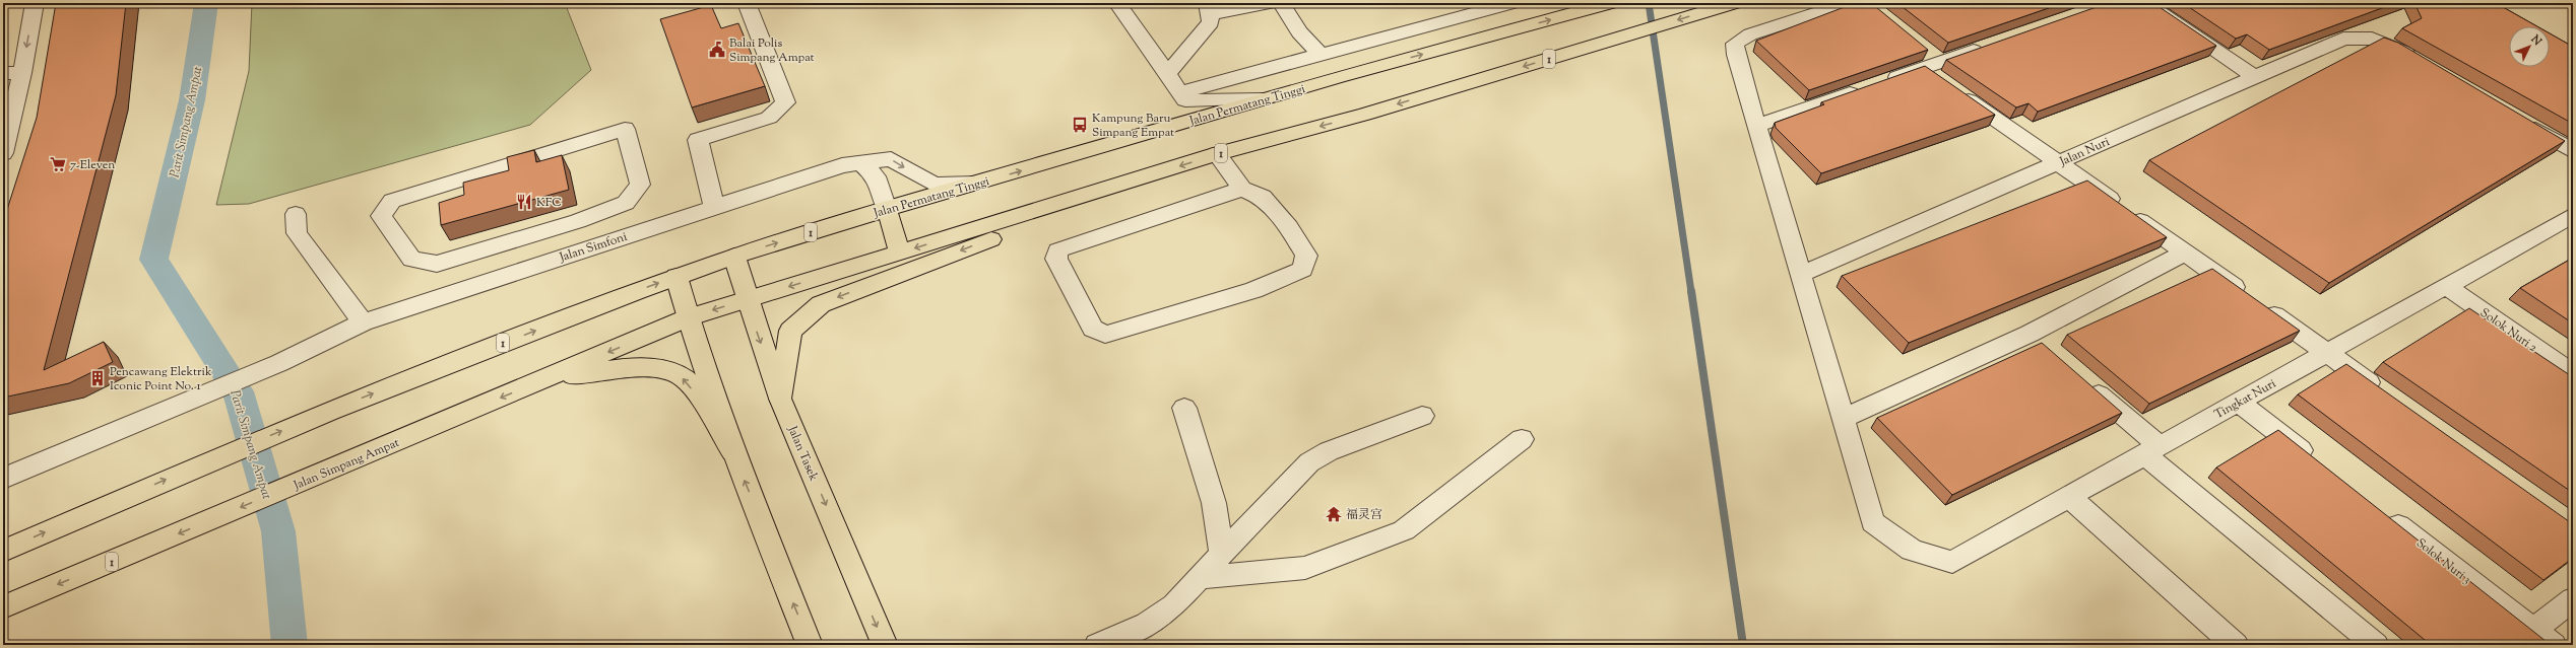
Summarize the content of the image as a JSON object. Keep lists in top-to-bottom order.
{
  "streets": {
    "main road": [
      "1",
      "Jalan Permatang Tinggi",
      "Jalan Tasek",
      "Jalan Simpang Ampat"
    ],
    "street": [
      "Jalan Nuri",
      "Jalan Simfoni",
      "Solok Nuri 2",
      "Tingkat Nuri",
      "Solok Nuri 3"
    ]
  },
  "crossings": [
    ["1", "Jalan Permatang Tinggi"],
    ["1", "Jalan Tasek"],
    ["1", "Jalan Simpang Ampat"],
    ["Jalan Permatang Tinggi", "Jalan Simfoni"],
    ["Jalan Permatang Tinggi", "Jalan Tasek"],
    ["Jalan Nuri", "Tingkat Nuri"],
    ["Solok Nuri 2", "Tingkat Nuri"]
  ],
  "water": ["Parit Simpang Ampat"],
  "places": {
    "public building": ["Balai Polis Simpang Ampat"],
    "bus stop": ["Kampung Baru Simpang Empat"],
    "supermarket": ["7-Eleven"],
    "restaurant": ["KFC"],
    "building": ["Pencawang Elektrik Iconic Point No. 1"],
    "temple": ["福灵宫"]
  },
  "north": "top right"
}
